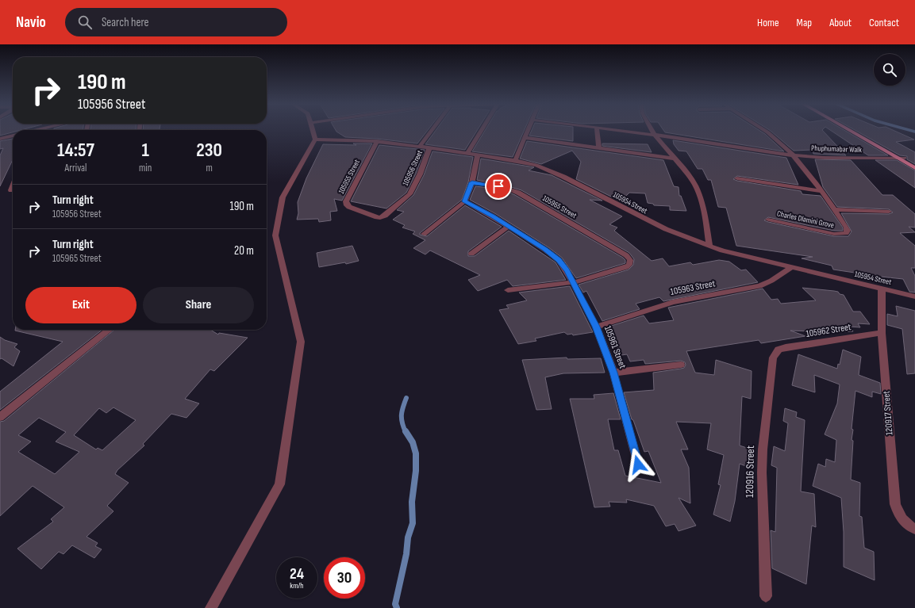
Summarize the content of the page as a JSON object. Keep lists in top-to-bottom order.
{
  "streets": {
    "street": [
      "Phuphumabar Walk",
      "105956 Street",
      "105955 Street",
      "105954 Street",
      "105965 Street",
      "Charles Dlamini Grove",
      "105963 Street",
      "105962 Street",
      "105961 Street",
      "120917 Street",
      "120916 Street"
    ]
  },
  "crossings": [
    ["Phuphumabar Walk", "Charles Dlamini Grove"],
    ["105956 Street", "105955 Street"],
    ["105956 Street", "105954 Street"],
    ["105955 Street", "105954 Street"],
    ["105954 Street", "105963 Street"],
    ["105954 Street", "120917 Street"],
    ["105965 Street", "105961 Street"],
    ["105963 Street", "105961 Street"],
    ["105962 Street", "120917 Street"],
    ["105962 Street", "120916 Street"]
  ],
  "page": {
    "header": "Navio",
    "search": "Search here",
    "nav": [
      "Home",
      "Map",
      "About",
      "Contact"
    ],
    "turn": ["190 m", "105956 Street"],
    "eta": [
      "14:57",
      "Arrival",
      "1",
      "min",
      "230",
      "m"
    ],
    "list": [
      {
        "name": "Turn right",
        "note": "105956 Street",
        "value": "190 m"
      },
      {
        "name": "Turn right",
        "note": "105965 Street",
        "value": "20 m"
      }
    ],
    "buttons": ["Exit", "Share"],
    "speed": "24 km/h",
    "limit": "30"
  }
}
